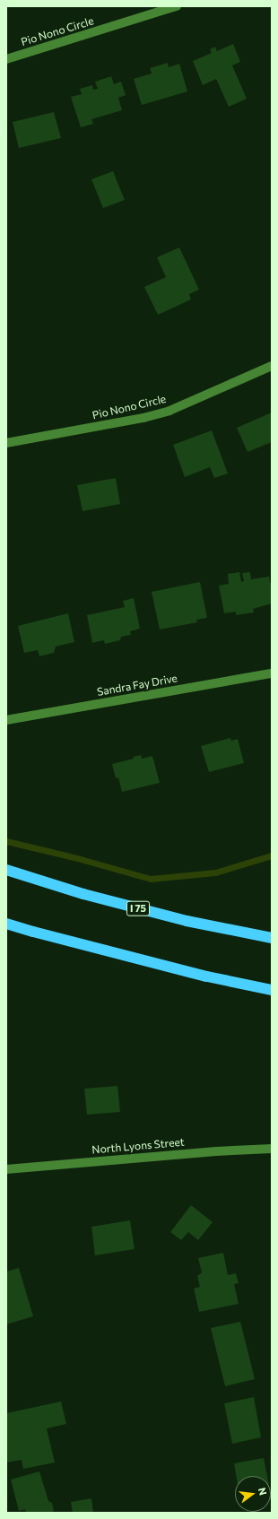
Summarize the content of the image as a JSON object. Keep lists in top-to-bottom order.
{
  "streets": {
    "highway": ["I 75"],
    "street": ["Pio Nono Circle", "Sandra Fay Drive", "North Lyons Street"]
  },
  "north": "right"
}
